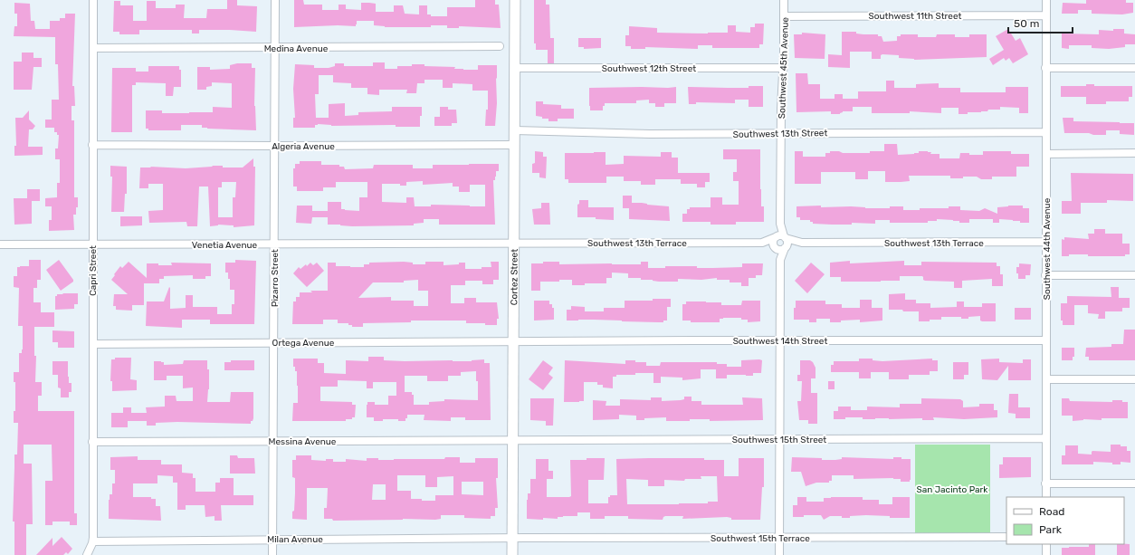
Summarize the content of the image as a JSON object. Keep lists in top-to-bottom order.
{
  "streets": {
    "street": [
      "Southwest 11th Street",
      "Medina Avenue",
      "Southwest 12th Street",
      "Southwest 45th Avenue",
      "Southwest 13th Street",
      "Algeria Avenue",
      "Southwest 13th Terrace",
      "Venetia Avenue",
      "Southwest 44th Avenue",
      "Capri Street",
      "Cortez Street",
      "Pizarro Street",
      "Southwest 14th Street",
      "Ortega Avenue",
      "Southwest 15th Street",
      "Messina Avenue",
      "Southwest 15th Terrace",
      "Milan Avenue"
    ]
  },
  "crossings": [
    ["Southwest 11th Street", "Southwest 45th Avenue"],
    ["Southwest 11th Street", "Southwest 44th Avenue"],
    ["Medina Avenue", "Capri Street"],
    ["Medina Avenue", "Pizarro Street"],
    ["Southwest 12th Street", "Southwest 45th Avenue"],
    ["Southwest 12th Street", "Cortez Street"],
    ["Southwest 45th Avenue", "Southwest 13th Street"],
    ["Southwest 45th Avenue", "Southwest 13th Terrace"],
    ["Southwest 13th Street", "Southwest 44th Avenue"],
    ["Southwest 13th Street", "Cortez Street"],
    ["Algeria Avenue", "Capri Street"],
    ["Algeria Avenue", "Cortez Street"],
    ["Algeria Avenue", "Pizarro Street"],
    ["Southwest 13th Terrace", "Venetia Avenue"],
    ["Southwest 13th Terrace", "Southwest 44th Avenue"],
    ["Southwest 13th Terrace", "Cortez Street"],
    ["Venetia Avenue", "Capri Street"],
    ["Venetia Avenue", "Cortez Street"],
    ["Venetia Avenue", "Pizarro Street"],
    ["Southwest 44th Avenue", "Southwest 14th Street"],
    ["Southwest 44th Avenue", "Southwest 15th Street"],
    ["Capri Street", "Ortega Avenue"],
    ["Capri Street", "Messina Avenue"],
    ["Capri Street", "Milan Avenue"],
    ["Cortez Street", "Southwest 14th Street"],
    ["Cortez Street", "Ortega Avenue"],
    ["Cortez Street", "Southwest 15th Street"],
    ["Cortez Street", "Messina Avenue"],
    ["Cortez Street", "Southwest 15th Terrace"],
    ["Cortez Street", "Milan Avenue"],
    ["Pizarro Street", "Ortega Avenue"],
    ["Pizarro Street", "Messina Avenue"],
    ["Pizarro Street", "Milan Avenue"],
    ["Southwest 14th Street", "Ortega Avenue"],
    ["Southwest 15th Street", "Messina Avenue"],
    ["Southwest 15th Terrace", "Milan Avenue"]
  ],
  "parks": ["San Jacinto Park"],
  "legend": ["Road", "Park"],
  "scale_bar": "50 m"
}
